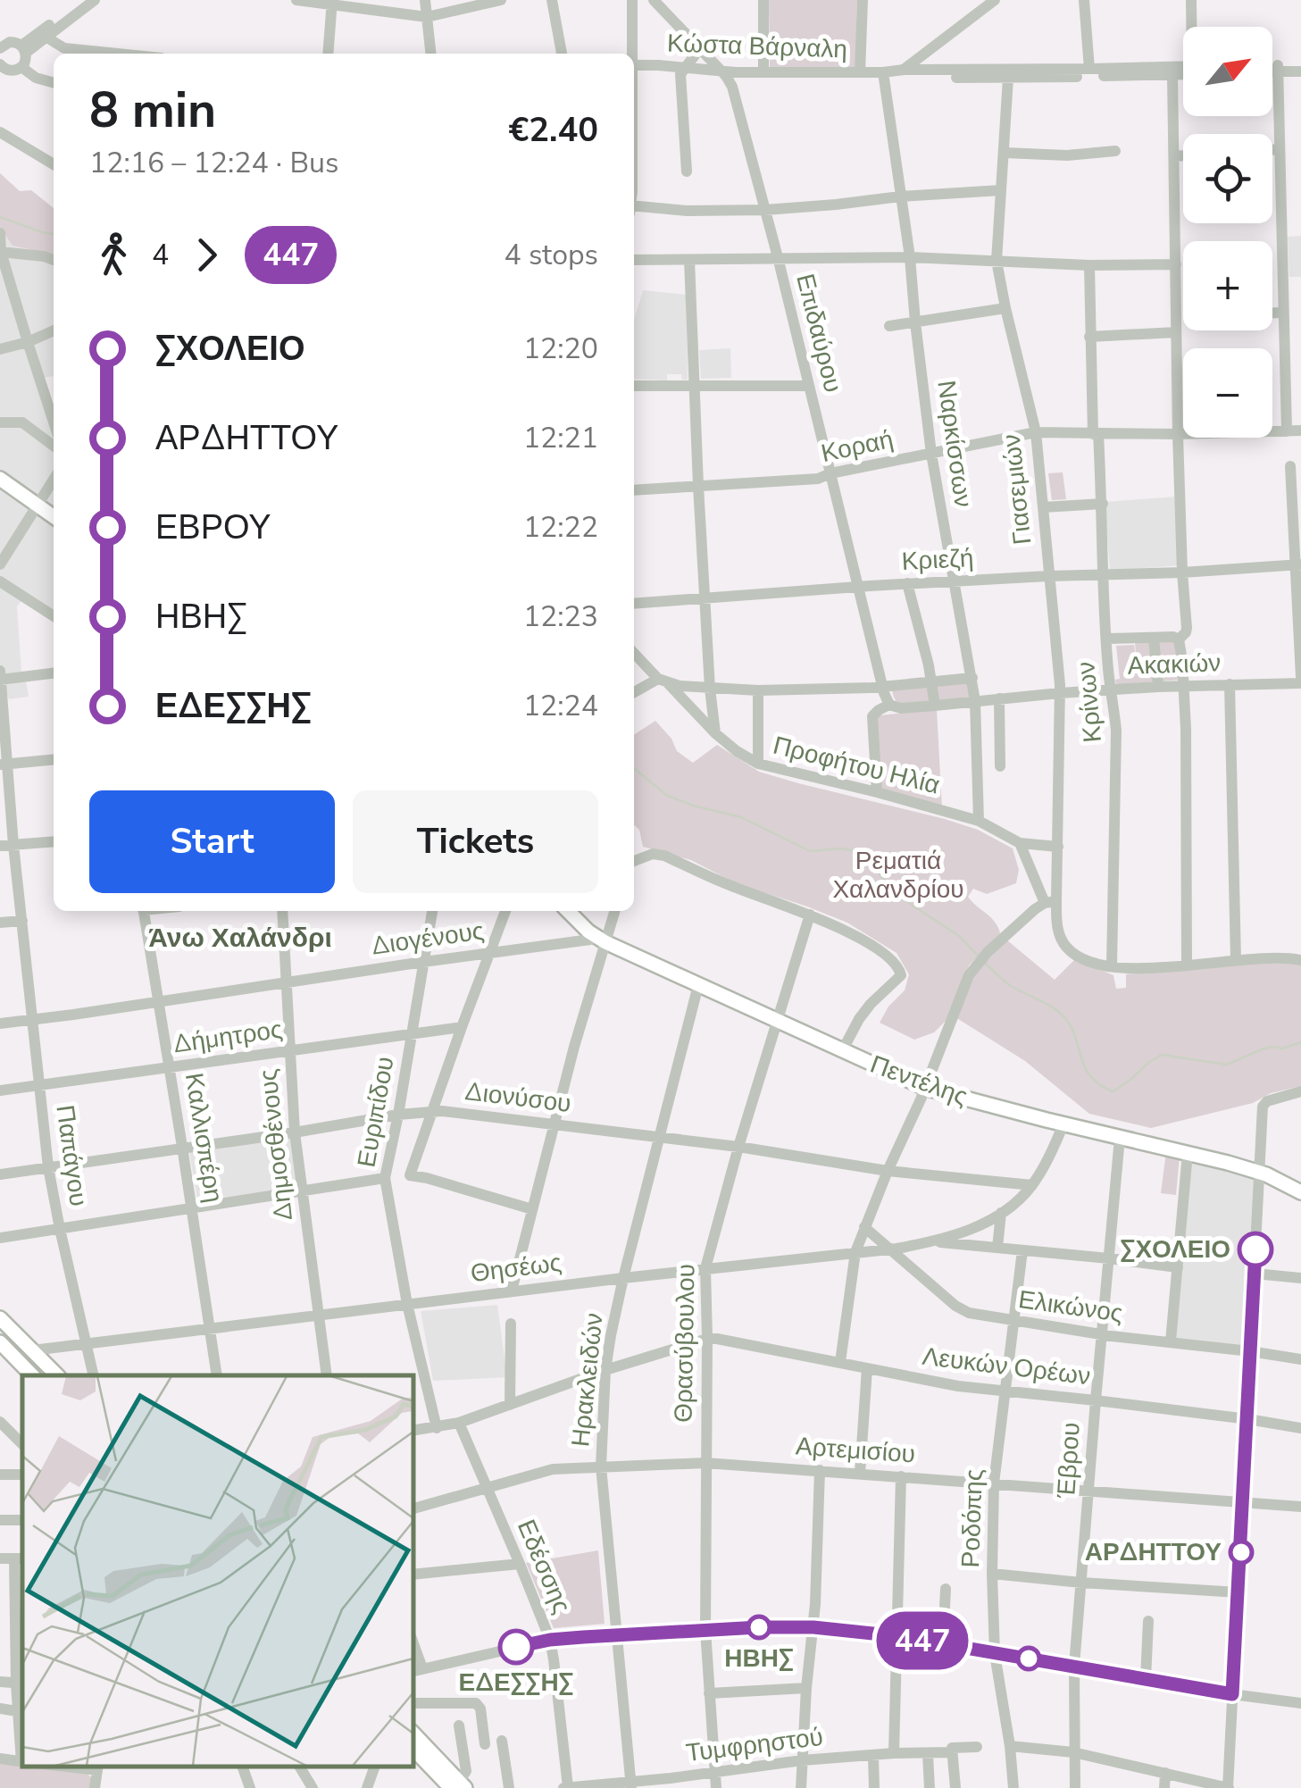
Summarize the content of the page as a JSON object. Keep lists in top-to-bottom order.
{
  "streets": {
    "main road": ["Πεντέλης"],
    "street": [
      "Κώστα Βάρναλη",
      "Επιδαύρου",
      "Ναρκίσσων",
      "Κοραή",
      "Γιασεμιών",
      "Κριεζή",
      "Ακακιών",
      "Κρίνων",
      "Προφήτου Ηλία",
      "Διογένους",
      "Δήμητρος",
      "Διονύσου",
      "Ευριπίδου",
      "Καλλισπέρη",
      "Δημοσθένους",
      "Παπάγου",
      "Θησέως",
      "Ελικώνος",
      "Θρασύβουλου",
      "Λευκών Ορέων",
      "Ηρακλειδών",
      "Αρτεμισίου",
      "Έβρου",
      "Ροδόπης",
      "Εδέσσης",
      "Τυμφρηστού"
    ]
  },
  "crossings": [
    ["Κώστα Βάρναλη", "Επιδαύρου"],
    ["Κώστα Βάρναλη", "Ναρκίσσων"],
    ["Επιδαύρου", "Κοραή"],
    ["Επιδαύρου", "Κριεζή"],
    ["Επιδαύρου", "Ακακιών"],
    ["Ναρκίσσων", "Κοραή"],
    ["Ναρκίσσων", "Κριεζή"],
    ["Ναρκίσσων", "Ακακιών"],
    ["Ναρκίσσων", "Προφήτου Ηλία"],
    ["Κοραή", "Γιασεμιών"],
    ["Κοραή", "Κρίνων"],
    ["Γιασεμιών", "Κριεζή"],
    ["Γιασεμιών", "Ακακιών"],
    ["Γιασεμιών", "Προφήτου Ηλία"],
    ["Κριεζή", "Κρίνων"],
    ["Ακακιών", "Κρίνων"],
    ["Διογένους", "Πεντέλης"],
    ["Διογένους", "Ευριπίδου"],
    ["Διογένους", "Καλλισπέρη"],
    ["Διογένους", "Δημοσθένους"],
    ["Διογένους", "Παπάγου"],
    ["Δήμητρος", "Ευριπίδου"],
    ["Δήμητρος", "Καλλισπέρη"],
    ["Δήμητρος", "Δημοσθένους"],
    ["Δήμητρος", "Παπάγου"],
    ["Πεντέλης", "Θησέως"],
    ["Πεντέλης", "Θρασύβουλου"],
    ["Πεντέλης", "Ηρακλειδών"],
    ["Πεντέλης", "Έβρου"],
    ["Διονύσου", "Ευριπίδου"],
    ["Διονύσου", "Καλλισπέρη"],
    ["Διονύσου", "Δημοσθένους"],
    ["Διονύσου", "Παπάγου"],
    ["Διονύσου", "Θησέως"],
    ["Διονύσου", "Θρασύβουλου"],
    ["Διονύσου", "Ηρακλειδών"],
    ["Ευριπίδου", "Θησέως"],
    ["Καλλισπέρη", "Θησέως"],
    ["Δημοσθένους", "Θησέως"],
    ["Παπάγου", "Θησέως"],
    ["Θησέως", "Ελικώνος"],
    ["Θησέως", "Θρασύβουλου"],
    ["Θησέως", "Ηρακλειδών"],
    ["Ελικώνος", "Έβρου"],
    ["Ελικώνος", "Ροδόπης"],
    ["Θρασύβουλου", "Λευκών Ορέων"],
    ["Θρασύβουλου", "Αρτεμισίου"],
    ["Θρασύβουλου", "Τυμφρηστού"],
    ["Λευκών Ορέων", "Έβρου"],
    ["Λευκών Ορέων", "Ροδόπης"],
    ["Ηρακλειδών", "Αρτεμισίου"],
    ["Ηρακλειδών", "Τυμφρηστού"],
    ["Αρτεμισίου", "Έβρου"],
    ["Αρτεμισίου", "Ροδόπης"],
    ["Αρτεμισίου", "Εδέσσης"],
    ["Εδέσσης", "Τυμφρηστού"]
  ],
  "districts": ["Άνω Χαλάνδρι"],
  "parks": ["Ρεματιά Χαλανδρίου"],
  "places": [
    "ΣΧΟΛΕΙΟ",
    "ΑΡΔΗΤΤΟΥ",
    "ΗΒΗΣ",
    "ΕΔΕΣΣΗΣ"
  ],
  "lines": ["bus line 447"],
  "north": "top right",
  "page": {
    "on_map": "447",
    "map_buttons": ["+", "−"],
    "heading": ["8 min", "12:16 – 12:24 · Bus", "€2.40"],
    "legs": ["4", "447", "4 stops"],
    "list": [
      {
        "name": "ΣΧΟΛΕΙΟ",
        "value": "12:20"
      },
      {
        "name": "ΑΡΔΗΤΤΟΥ",
        "value": "12:21"
      },
      {
        "name": "ΕΒΡΟΥ",
        "value": "12:22"
      },
      {
        "name": "ΗΒΗΣ",
        "value": "12:23"
      },
      {
        "name": "ΕΔΕΣΣΗΣ",
        "value": "12:24"
      }
    ],
    "buttons": ["Start", "Tickets"]
  }
}
